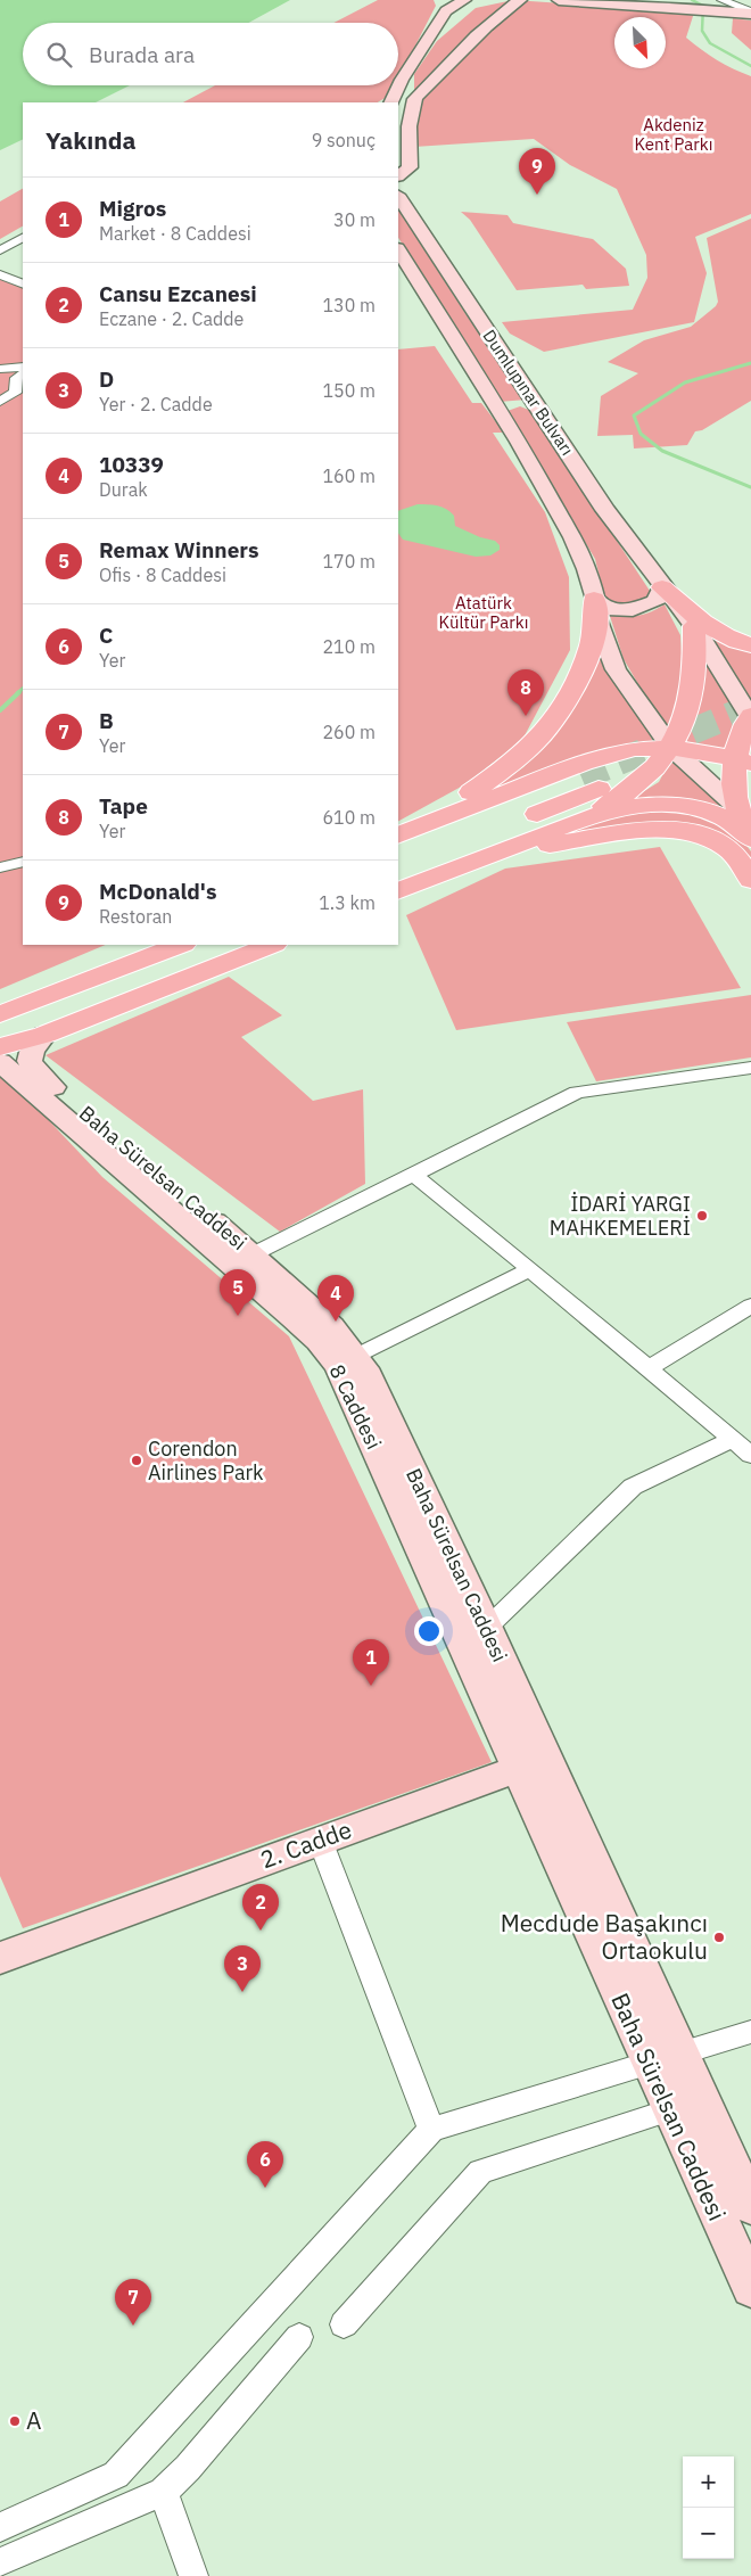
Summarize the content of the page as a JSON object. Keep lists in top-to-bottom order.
{
  "streets": {
    "main road": [
      "Dumlupınar Bulvarı",
      "Baha Sürelsan Caddesi",
      "8 Caddesi",
      "2. Cadde"
    ]
  },
  "crossings": [
    ["Baha Sürelsan Caddesi", "8 Caddesi"],
    ["Baha Sürelsan Caddesi", "2. Cadde"],
    ["8 Caddesi", "2. Cadde"]
  ],
  "parks": ["Akdeniz Kent Parkı", "Atatürk Kültür Parkı"],
  "places": [
    "İDARİ YARGI MAHKEMELERİ",
    "Corendon Airlines Park",
    "Mecdude Başakıncı Ortaokulu",
    "A"
  ],
  "north": "bottom right",
  "page": {
    "search": "Burada ara",
    "heading": ["Yakında", "9 sonuç"],
    "pins": [
      "9",
      "8",
      "5",
      "4",
      "1",
      "2",
      "3",
      "6",
      "7"
    ],
    "list": [
      {
        "mark": "1",
        "name": "Migros",
        "note": "Market · 8 Caddesi",
        "value": "30 m"
      },
      {
        "mark": "2",
        "name": "Cansu Ezcanesi",
        "note": "Eczane · 2. Cadde",
        "value": "130 m"
      },
      {
        "mark": "3",
        "name": "D",
        "note": "Yer · 2. Cadde",
        "value": "150 m"
      },
      {
        "mark": "4",
        "name": "10339",
        "note": "Durak",
        "value": "160 m"
      },
      {
        "mark": "5",
        "name": "Remax Winners",
        "note": "Ofis · 8 Caddesi",
        "value": "170 m"
      },
      {
        "mark": "6",
        "name": "C",
        "note": "Yer",
        "value": "210 m"
      },
      {
        "mark": "7",
        "name": "B",
        "note": "Yer",
        "value": "260 m"
      },
      {
        "mark": "8",
        "name": "Tape",
        "note": "Yer",
        "value": "610 m"
      },
      {
        "mark": "9",
        "name": "McDonald's",
        "note": "Restoran",
        "value": "1.3 km"
      }
    ],
    "map_buttons": ["+", "−"]
  }
}
